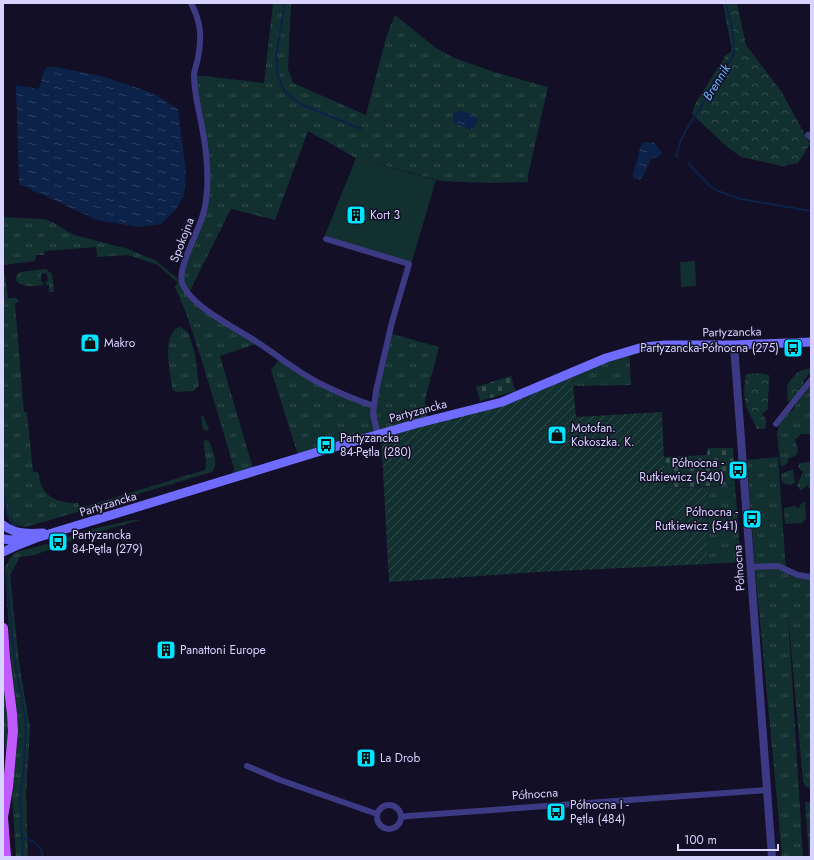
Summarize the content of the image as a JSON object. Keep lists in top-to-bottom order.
{
  "streets": {
    "main road": ["Partyzancka"],
    "street": ["Spokojna", "Północna"]
  },
  "crossings": [
    ["Partyzancka", "Północna"]
  ],
  "water": ["Brennik"],
  "places": {
    "building": ["Kort 3", "Panattoni Europe", "La Drob"],
    "shop": ["Makro", "Motofan. Kokoszka. K."],
    "bus stop": [
      "Partyzancka-Północna (275)",
      "Partyzancka 84-Pętla (280)",
      "Północna - Rutkiewicz (540)",
      "Północna - Rutkiewicz (541)",
      "Partyzancka 84-Pętla (279)",
      "Północna I - Pętla (484)"
    ]
  },
  "scale_bar": "100 m"
}
